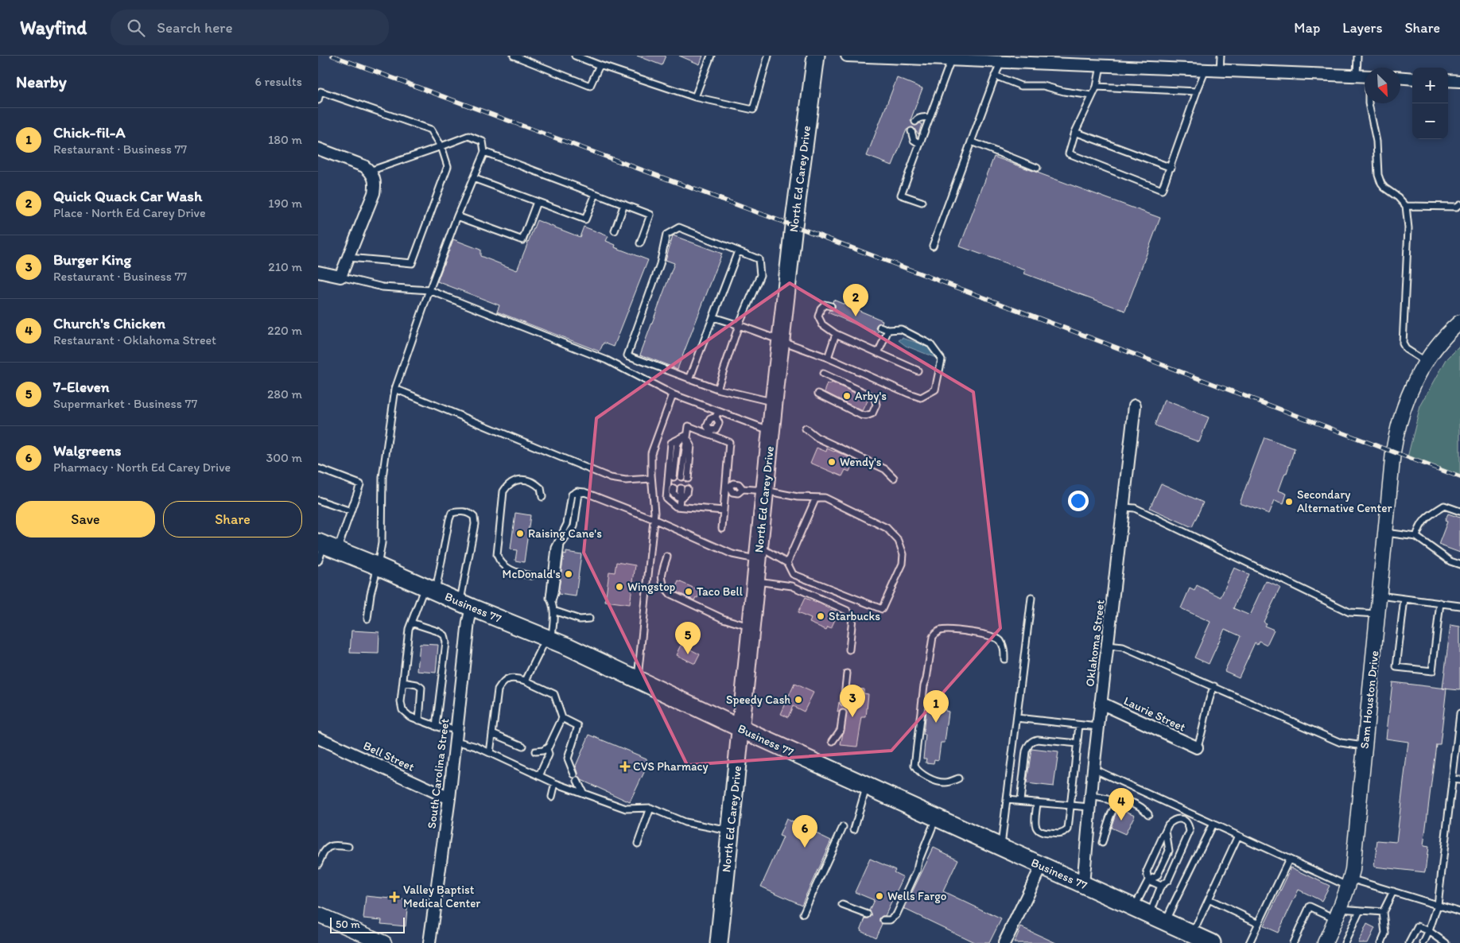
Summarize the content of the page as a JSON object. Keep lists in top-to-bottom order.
{
  "streets": {
    "main road": ["North Ed Carey Drive", "Business 77"],
    "street": [
      "Oklahoma Street",
      "Sam Houston Drive",
      "Laurie Street",
      "Bell Street",
      "South Carolina Street"
    ]
  },
  "crossings": [
    ["North Ed Carey Drive", "Business 77"],
    ["Business 77", "Oklahoma Street"],
    ["Business 77", "South Carolina Street"],
    ["Oklahoma Street", "Laurie Street"],
    ["Bell Street", "South Carolina Street"]
  ],
  "places": {
    "other": [
      "Arby's",
      "Wendy's",
      "Secondary Alternative Center",
      "Raising Cane's",
      "McDonald's",
      "Wingstop",
      "Taco Bell",
      "Starbucks",
      "Speedy Cash",
      "Wells Fargo"
    ],
    "health": ["CVS Pharmacy", "Valley Baptist Medical Center"]
  },
  "scale_bar": "50 m",
  "north": "bottom right",
  "page": {
    "header": "Wayfind",
    "search": "Search here",
    "nav": ["Map", "Layers", "Share"],
    "heading": ["Nearby", "6 results"],
    "map_buttons": ["+", "−"],
    "list": [
      {
        "mark": "1",
        "name": "Chick-fil-A",
        "note": "Restaurant · Business 77",
        "value": "180 m"
      },
      {
        "mark": "2",
        "name": "Quick Quack Car Wash",
        "note": "Place · North Ed Carey Drive",
        "value": "190 m"
      },
      {
        "mark": "3",
        "name": "Burger King",
        "note": "Restaurant · Business 77",
        "value": "210 m"
      },
      {
        "mark": "4",
        "name": "Church's Chicken",
        "note": "Restaurant · Oklahoma Street",
        "value": "220 m"
      },
      {
        "mark": "5",
        "name": "7-Eleven",
        "note": "Supermarket · Business 77",
        "value": "280 m"
      },
      {
        "mark": "6",
        "name": "Walgreens",
        "note": "Pharmacy · North Ed Carey Drive",
        "value": "300 m"
      }
    ],
    "pins": [
      "2",
      "5",
      "3",
      "1",
      "4",
      "6"
    ],
    "buttons": ["Save", "Share"],
    "scale": "50 m"
  }
}
